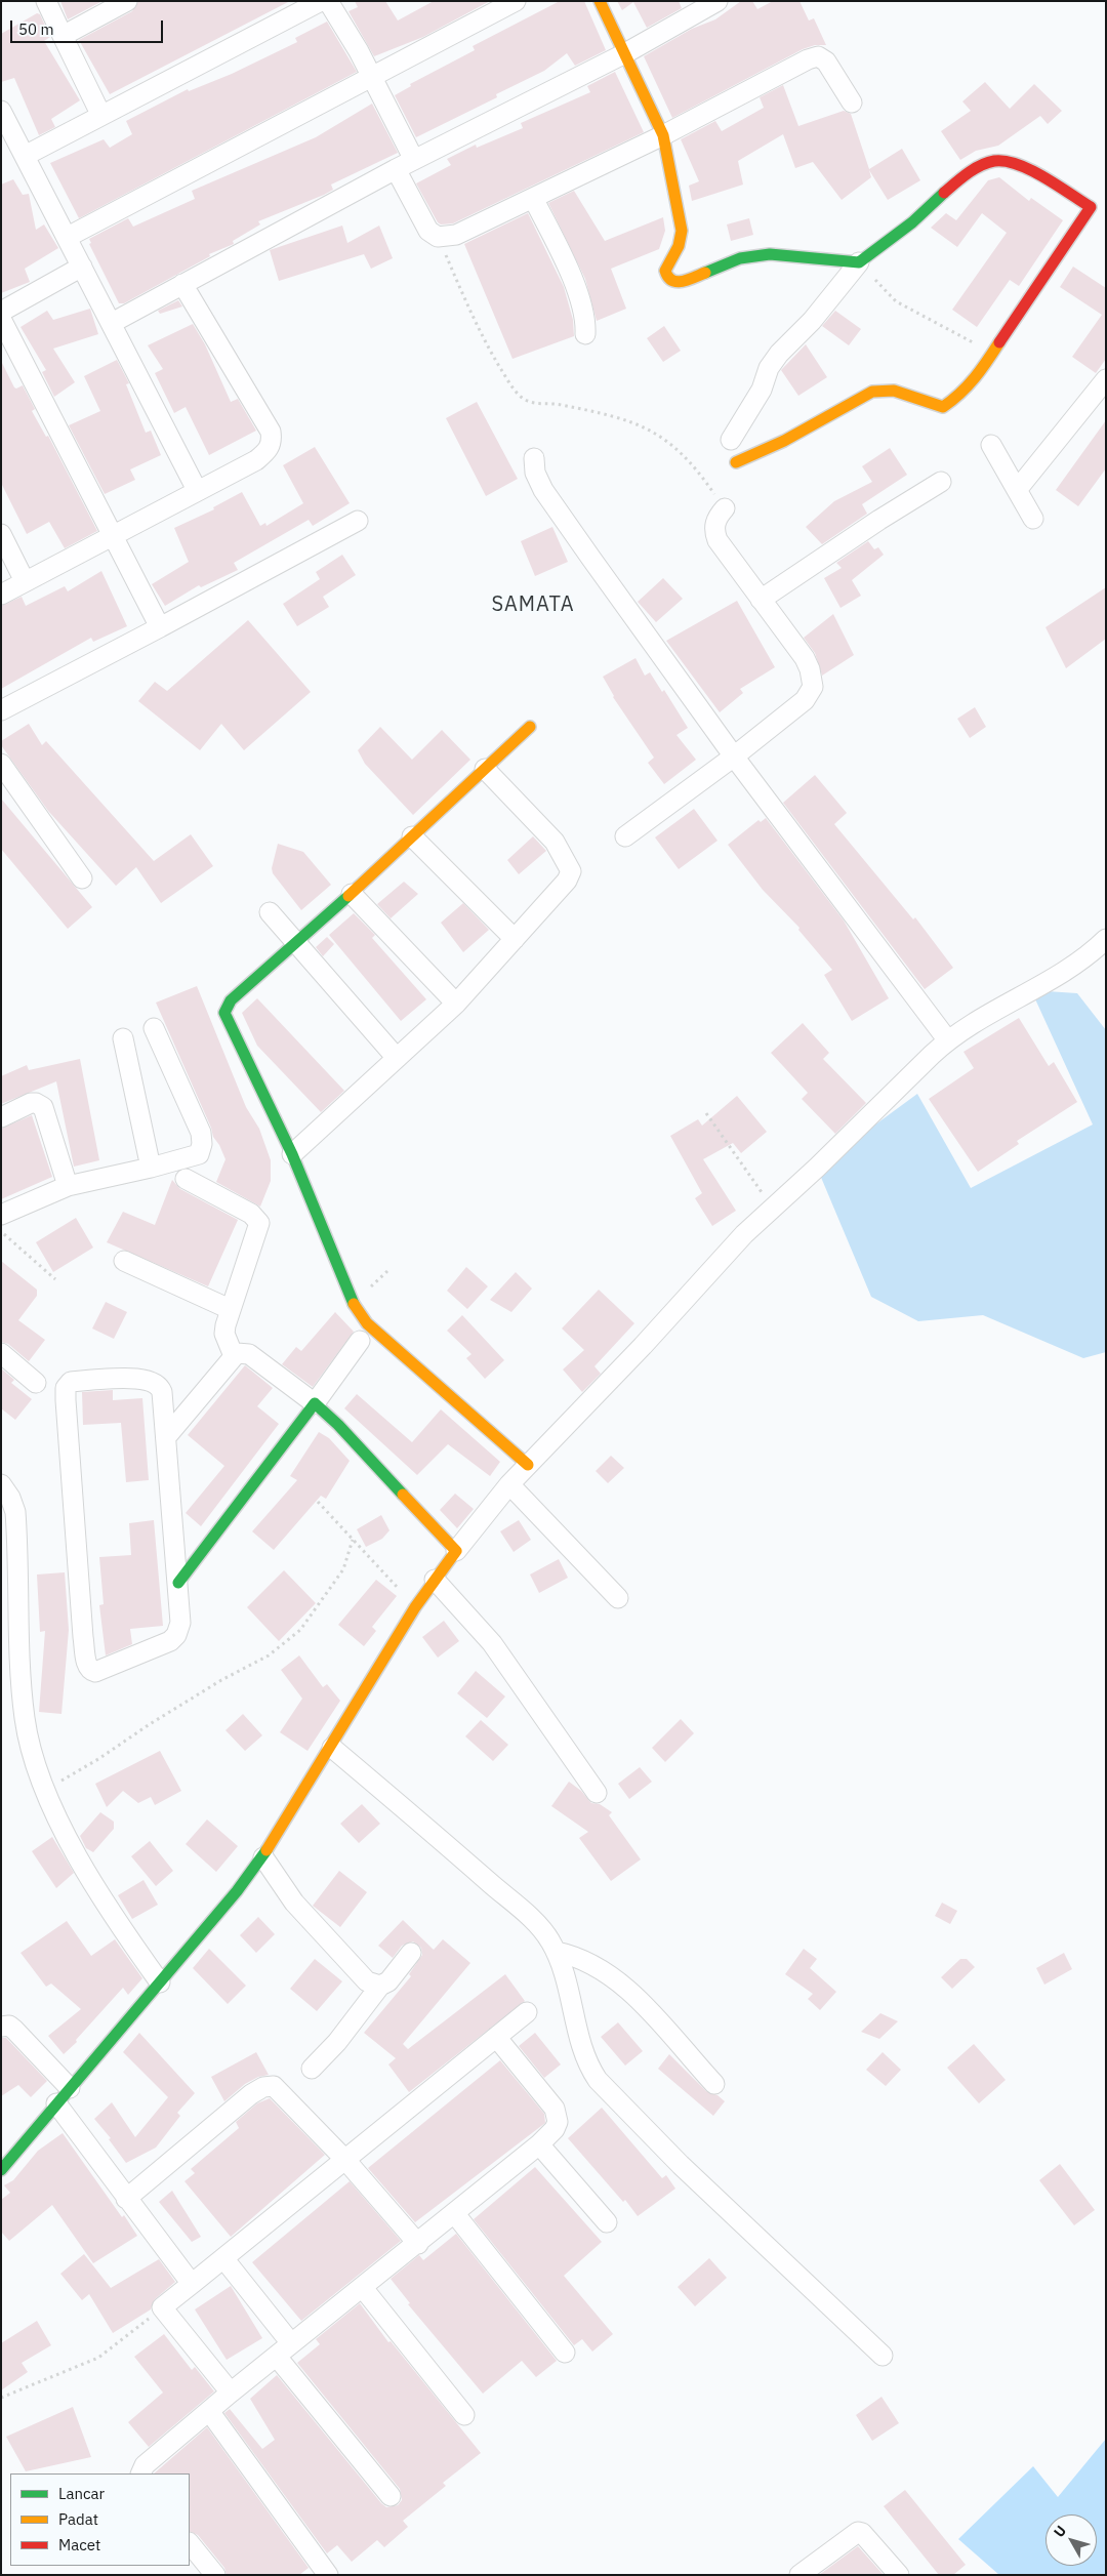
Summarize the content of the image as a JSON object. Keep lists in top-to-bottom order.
{
  "districts": ["SAMATA"],
  "legend": ["Lancar", "Padat", "Macet"],
  "scale_bar": "50 m",
  "north": "top left"
}
